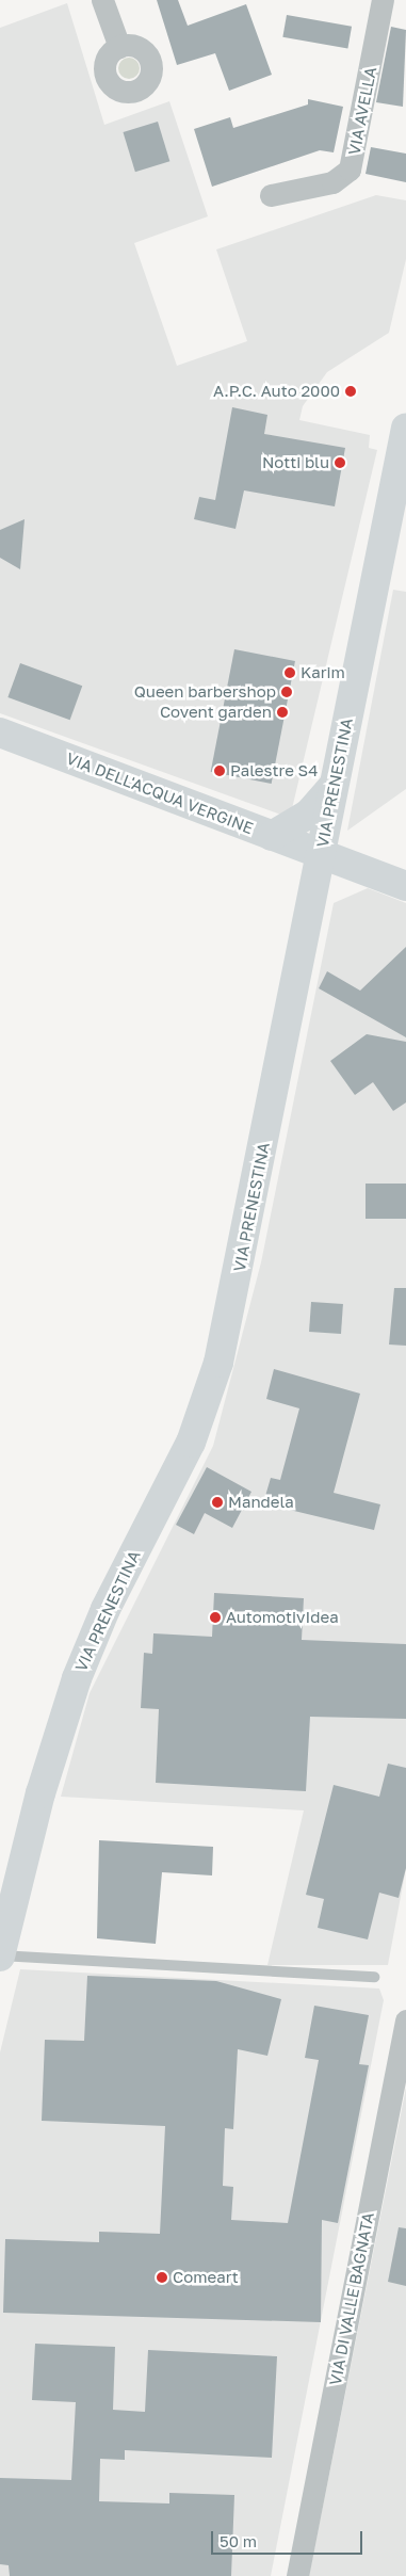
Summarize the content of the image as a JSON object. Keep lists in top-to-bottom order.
{
  "streets": {
    "main road": ["VIA PRENESTINA", "VIA DELL'ACQUA VERGINE"],
    "street": ["VIA AVELLA", "VIA DI VALLE BAGNATA"]
  },
  "crossings": [
    ["VIA PRENESTINA", "VIA DELL'ACQUA VERGINE"]
  ],
  "places": [
    "A.P.C. Auto 2000",
    "Notti blu",
    "Karim",
    "Queen barbershop",
    "Covent garden",
    "Palestre S4",
    "Mandela",
    "AutomotivIdea",
    "Comeart"
  ],
  "scale_bar": "50 m"
}
